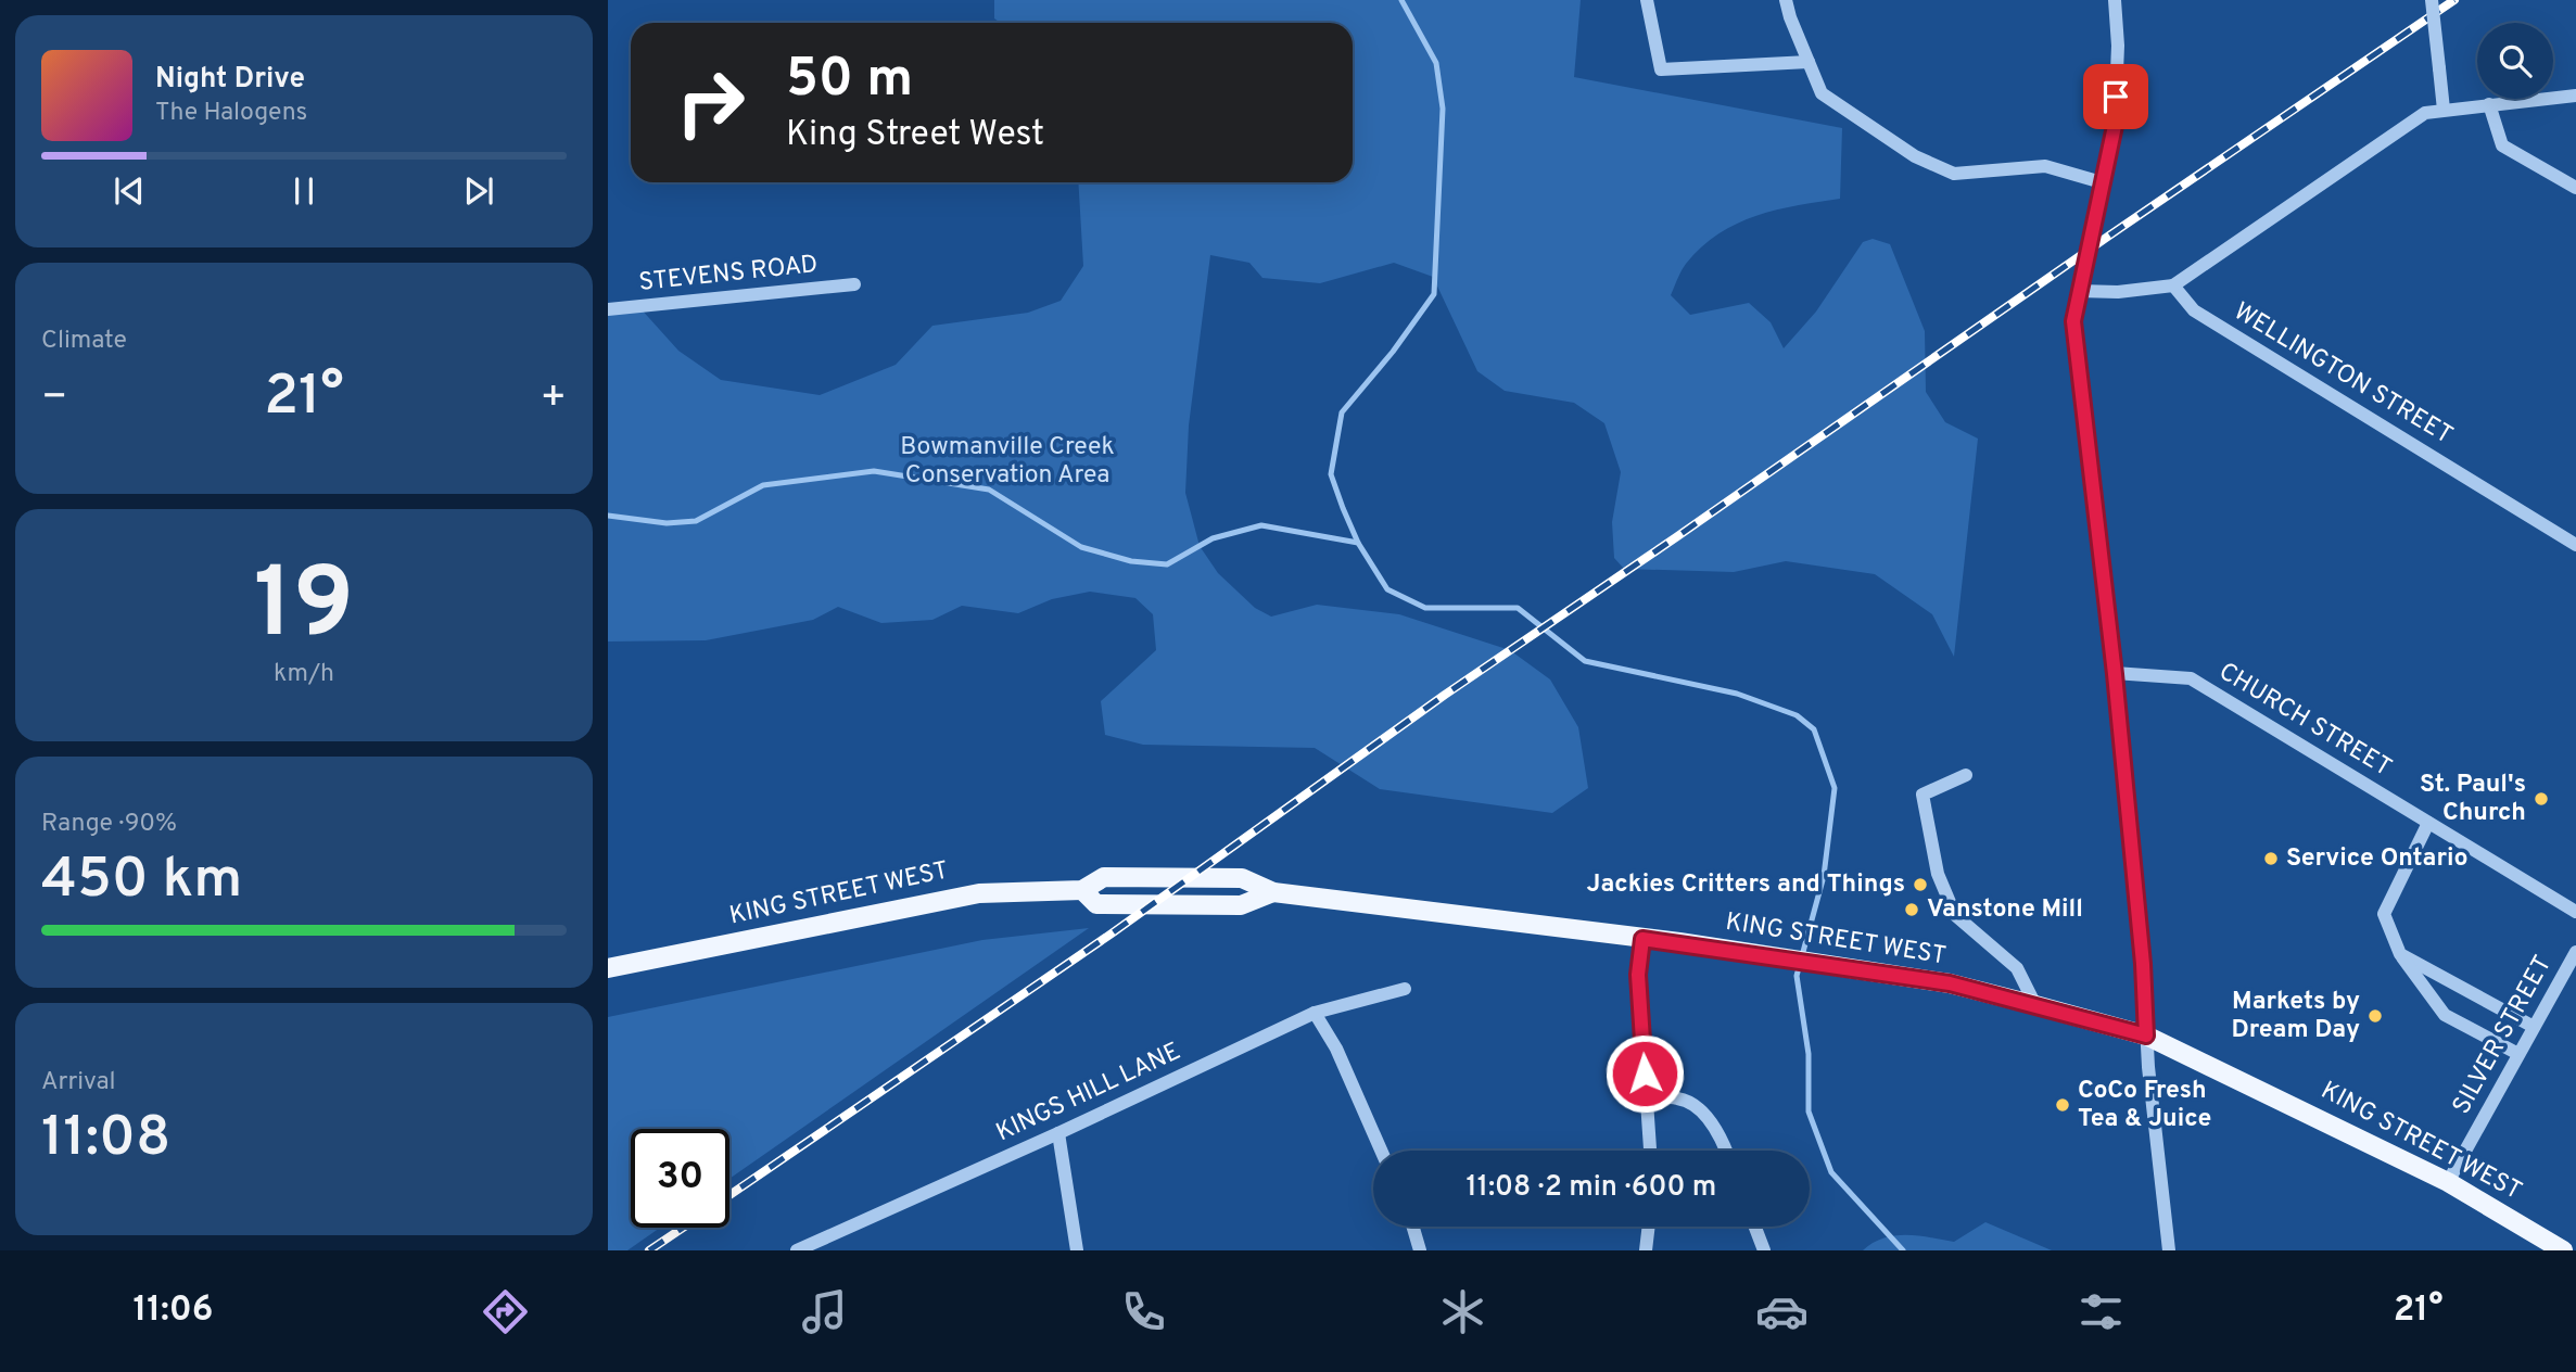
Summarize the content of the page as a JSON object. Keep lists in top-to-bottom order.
{
  "streets": {
    "main road": ["KING STREET WEST"],
    "street": [
      "STEVENS ROAD",
      "WELLINGTON STREET",
      "CHURCH STREET",
      "SILVER STREET",
      "KINGS HILL LANE"
    ]
  },
  "crossings": [
    ["KING STREET WEST", "SILVER STREET"]
  ],
  "parks": ["Bowmanville Creek Conservation Area"],
  "places": [
    "St. Paul's Church",
    "Service Ontario",
    "Jackies Critters and Things",
    "Vanstone Mill",
    "Markets by Dream Day",
    "CoCo Fresh Tea & Juice"
  ],
  "page": {
    "turn": ["50 m", "King Street West"],
    "song": ["Night Drive", "The Halogens"],
    "tile": [
      "Climate",
      ["19", "km/h"],
      ["Range · 90%", "450 km"],
      ["Arrival", "11:08"]
    ],
    "heat": ["−", "21°", "+"],
    "limit": "30",
    "trip": "11:08 · 2 min · 600 m",
    "tabs": ["11:06", "21°"]
  }
}
